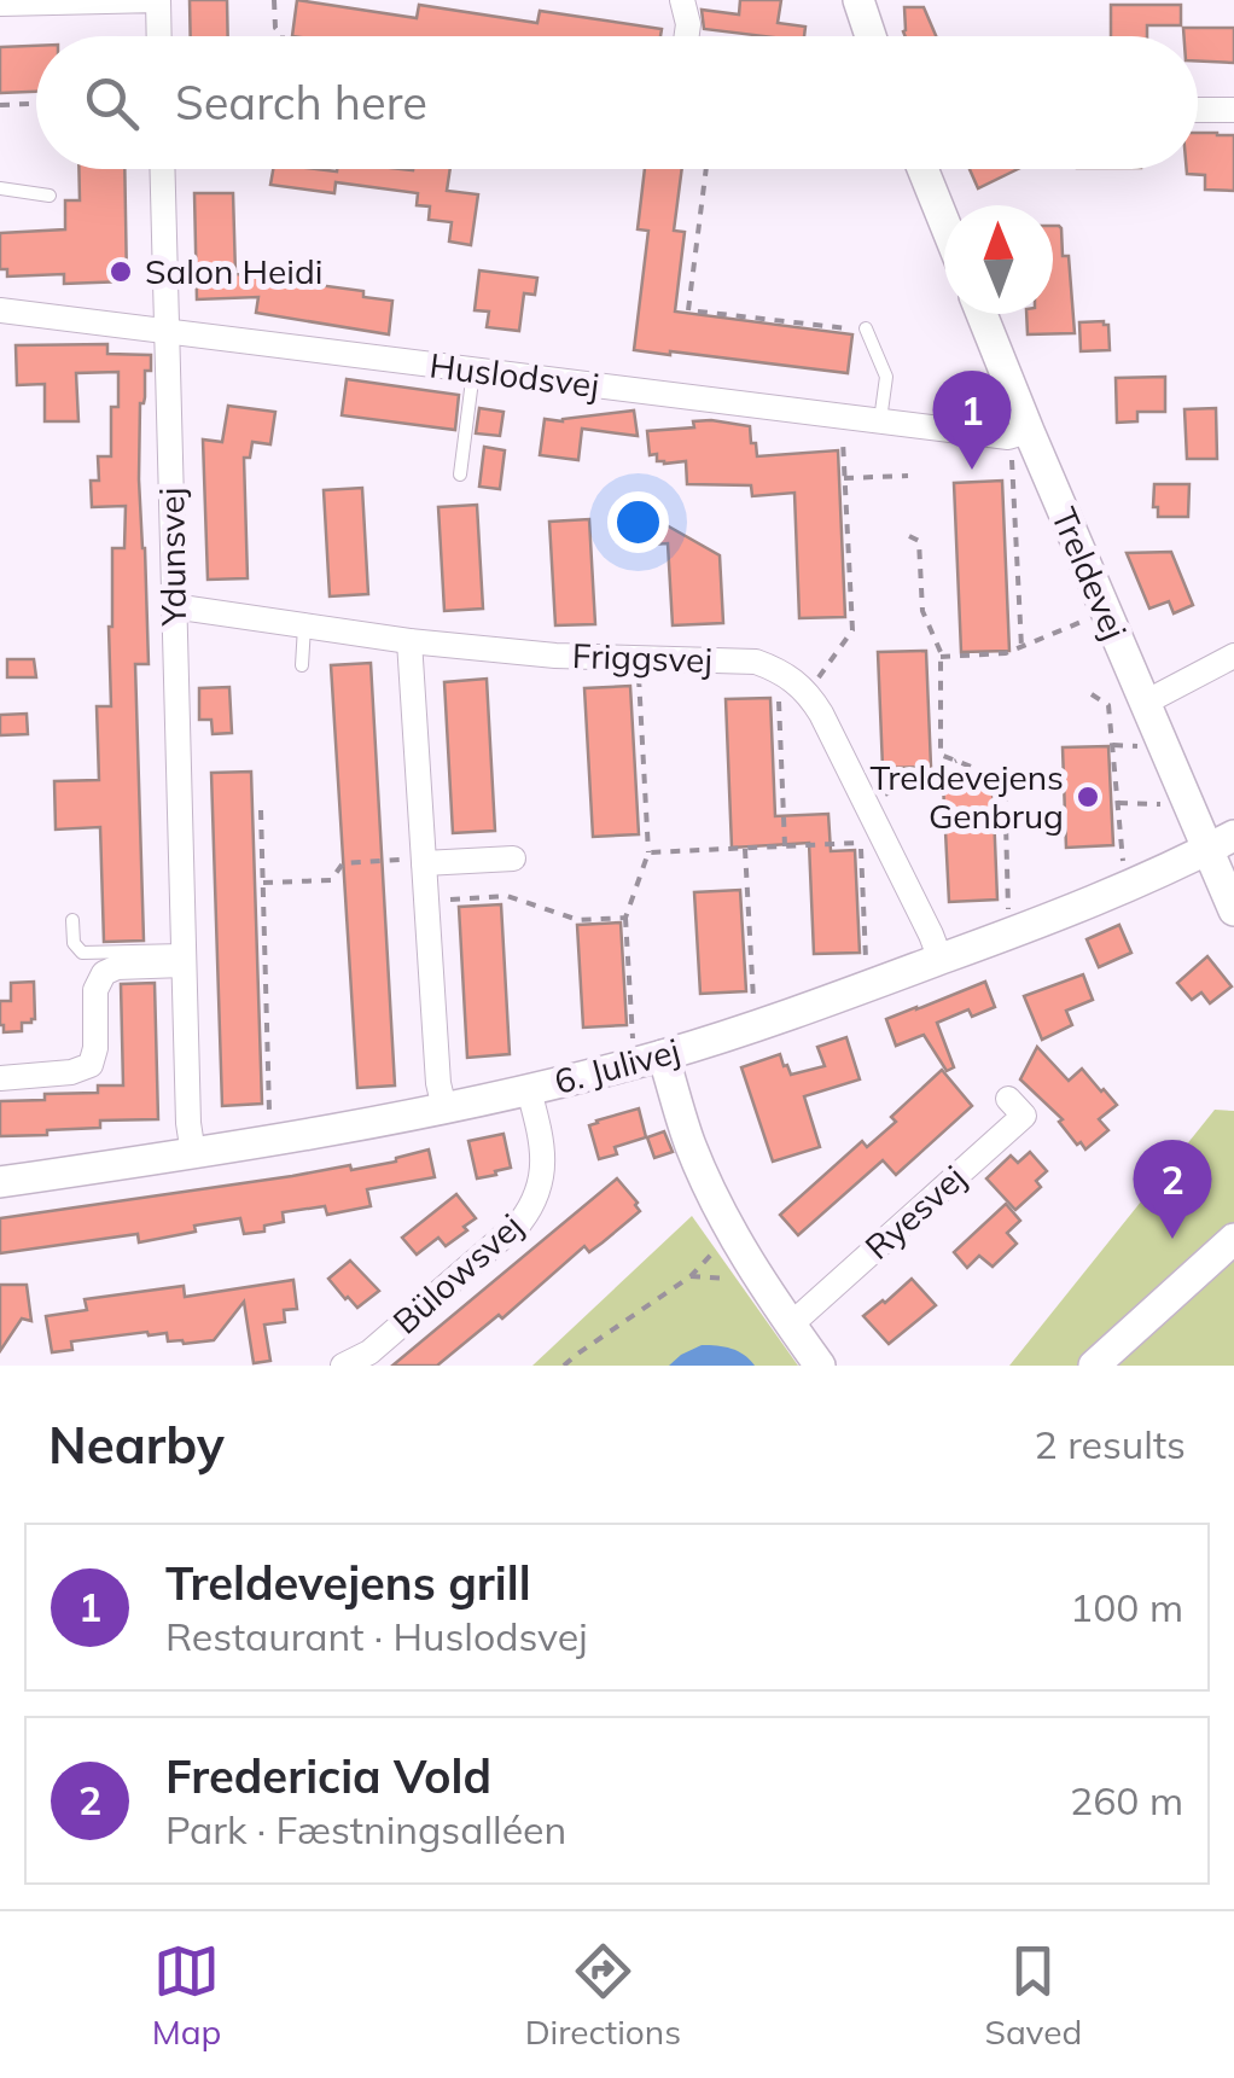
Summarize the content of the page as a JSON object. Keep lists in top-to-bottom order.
{
  "streets": {
    "street": [
      "Huslodsvej",
      "Ydunsvej",
      "Treldevej",
      "Friggsvej",
      "6. Julivej",
      "Ryesvej",
      "Bülowsvej"
    ]
  },
  "crossings": [
    ["Huslodsvej", "Ydunsvej"],
    ["Huslodsvej", "Treldevej"],
    ["Ydunsvej", "Friggsvej"],
    ["Ydunsvej", "6. Julivej"],
    ["Treldevej", "6. Julivej"],
    ["Friggsvej", "6. Julivej"],
    ["6. Julivej", "Bülowsvej"]
  ],
  "places": ["Salon Heidi", "Treldevejens Genbrug"],
  "north": "top",
  "page": {
    "search": "Search here",
    "pins": ["1", "2"],
    "heading": ["Nearby", "2 results"],
    "list": [
      {
        "mark": "1",
        "name": "Treldevejens grill",
        "note": "Restaurant · Huslodsvej",
        "value": "100 m"
      },
      {
        "mark": "2",
        "name": "Fredericia Vold",
        "note": "Park · Fæstningsalléen",
        "value": "260 m"
      }
    ],
    "nav": ["Map", "Directions", "Saved"]
  }
}
